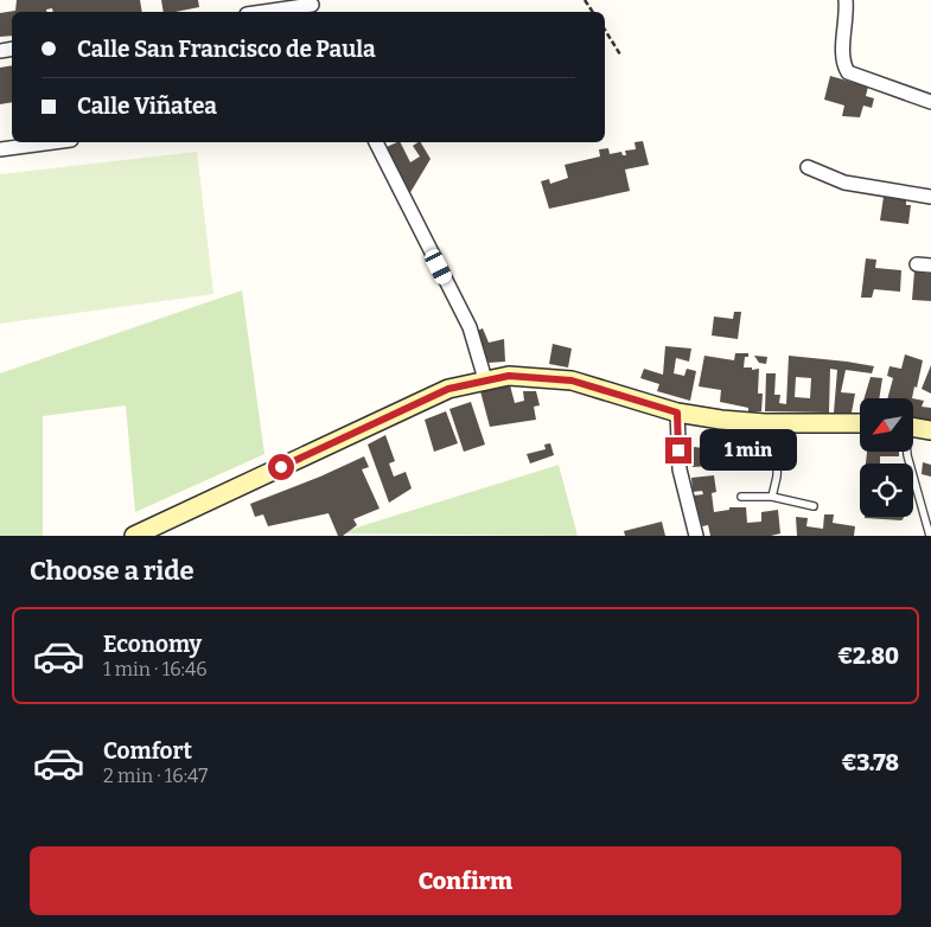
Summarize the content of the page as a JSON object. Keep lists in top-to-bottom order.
{
  "north": "bottom left",
  "page": {
    "banner": ["Calle San Francisco de Paula", "Calle Viñatea"],
    "bubble": "1 min",
    "heading": "Choose a ride",
    "list": [
      {
        "name": "Economy",
        "note": "1 min · 16:46",
        "value": "€2.80"
      },
      {
        "name": "Comfort",
        "note": "2 min · 16:47",
        "value": "€3.78"
      }
    ],
    "buttons": "Confirm"
  }
}
